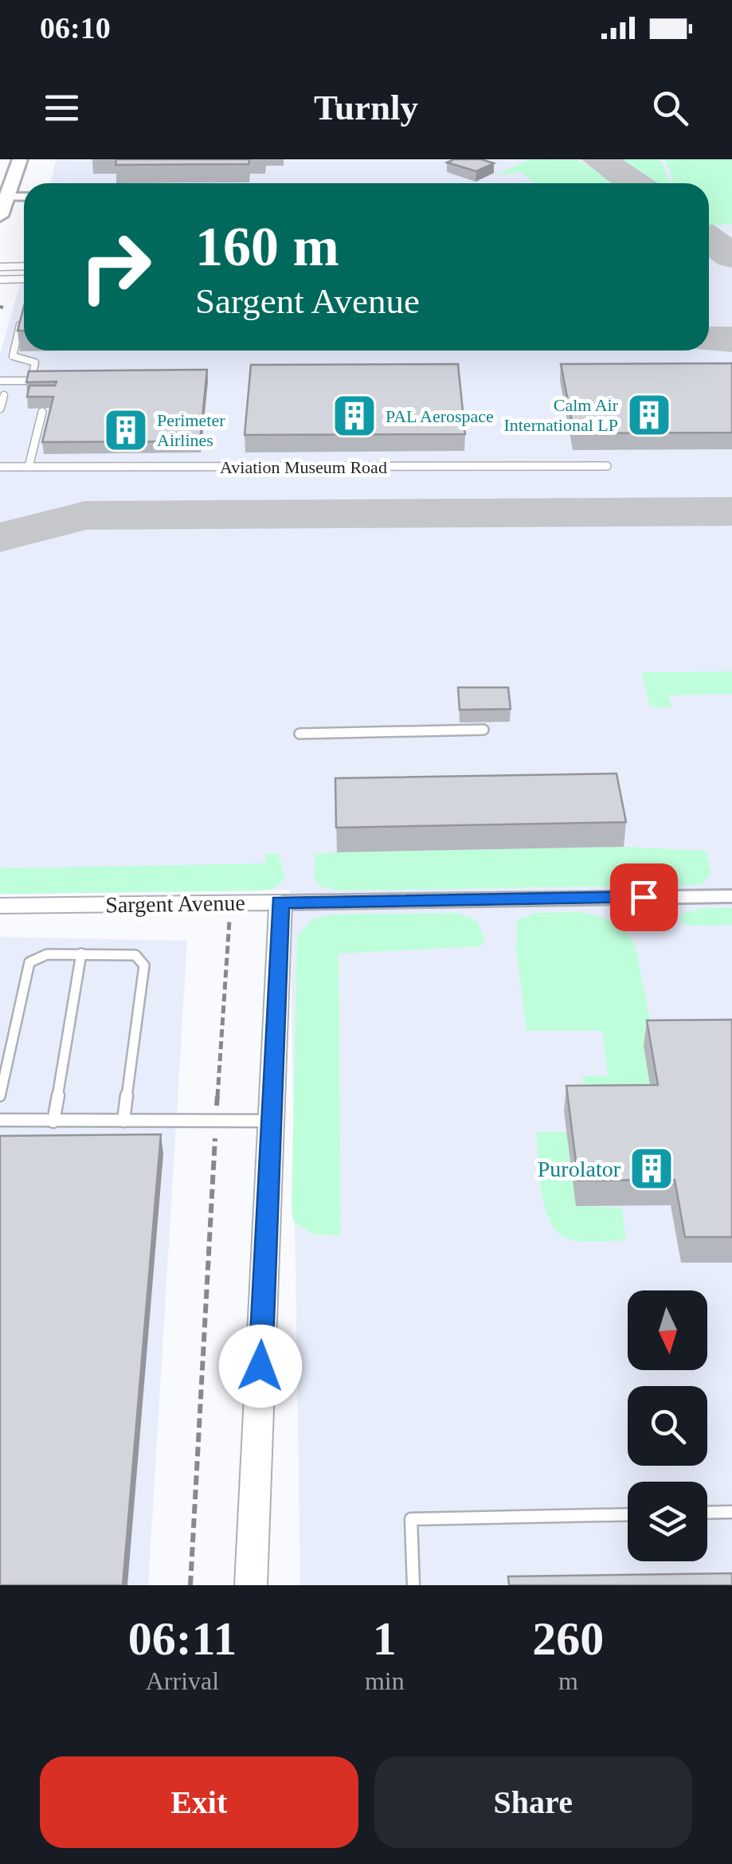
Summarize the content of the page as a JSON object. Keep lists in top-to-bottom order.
{
  "streets": {
    "street": ["Sargent Avenue"],
    "lane": ["Aviation Museum Road"]
  },
  "places": {
    "building": [
      "Calm Air International LP",
      "PAL Aerospace",
      "Perimeter Airlines",
      "Purolator"
    ]
  },
  "north": "bottom",
  "page": {
    "status": "06:10",
    "header": "Turnly",
    "turn": ["160 m", "Sargent Avenue"],
    "eta": [
      "06:11",
      "Arrival",
      "1",
      "min",
      "260",
      "m"
    ],
    "buttons": ["Exit", "Share"]
  }
}
